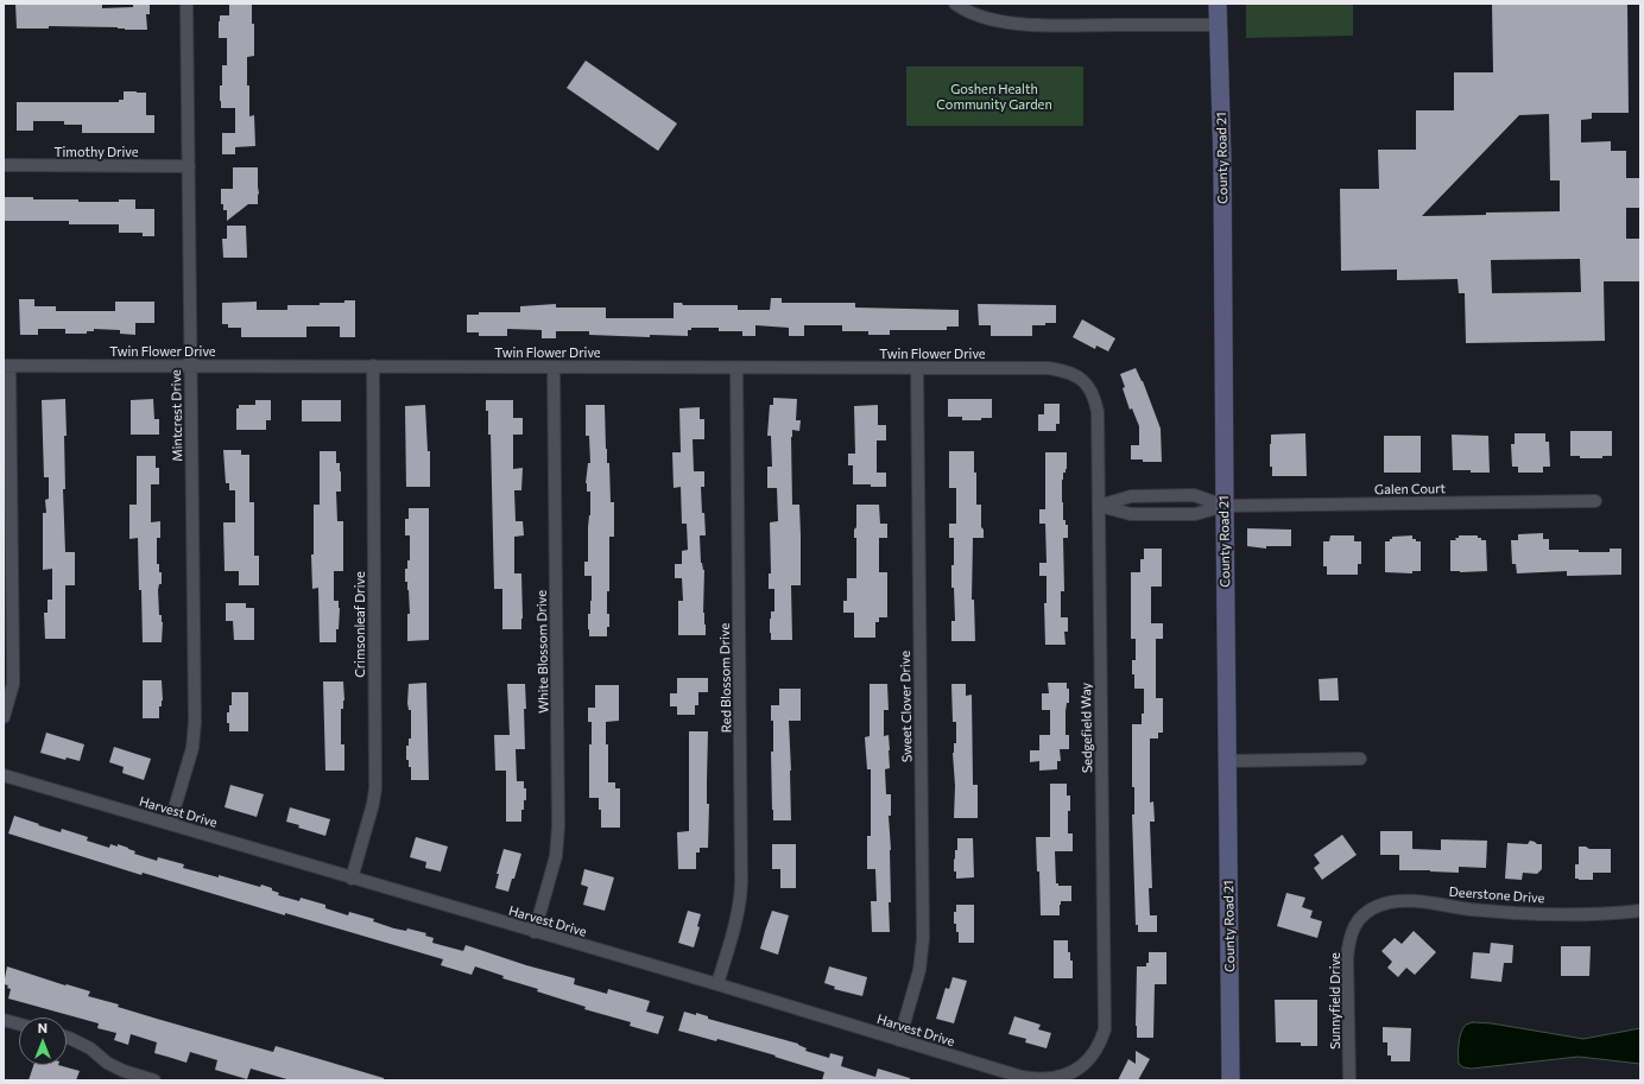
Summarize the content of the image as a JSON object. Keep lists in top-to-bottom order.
{
  "streets": {
    "street": [
      "Timothy Drive",
      "County Road 21",
      "Twin Flower Drive",
      "Mintcrest Drive",
      "Galen Court",
      "Crimsonleaf Drive",
      "White Blossom Drive",
      "Red Blossom Drive",
      "Sweet Clover Drive",
      "Sedgefield Way",
      "Harvest Drive",
      "Deerstone Drive",
      "Sunnyfield Drive"
    ]
  },
  "crossings": [
    ["Timothy Drive", "Mintcrest Drive"],
    ["County Road 21", "Galen Court"],
    ["Twin Flower Drive", "Mintcrest Drive"],
    ["Twin Flower Drive", "Crimsonleaf Drive"],
    ["Twin Flower Drive", "White Blossom Drive"],
    ["Twin Flower Drive", "Red Blossom Drive"],
    ["Twin Flower Drive", "Sweet Clover Drive"],
    ["Twin Flower Drive", "Sedgefield Way"],
    ["Mintcrest Drive", "Harvest Drive"],
    ["Crimsonleaf Drive", "Harvest Drive"],
    ["White Blossom Drive", "Harvest Drive"],
    ["Red Blossom Drive", "Harvest Drive"],
    ["Sweet Clover Drive", "Harvest Drive"],
    ["Sedgefield Way", "Harvest Drive"],
    ["Deerstone Drive", "Sunnyfield Drive"]
  ],
  "parks": ["Goshen Health Community Garden"],
  "north": "top"
}
